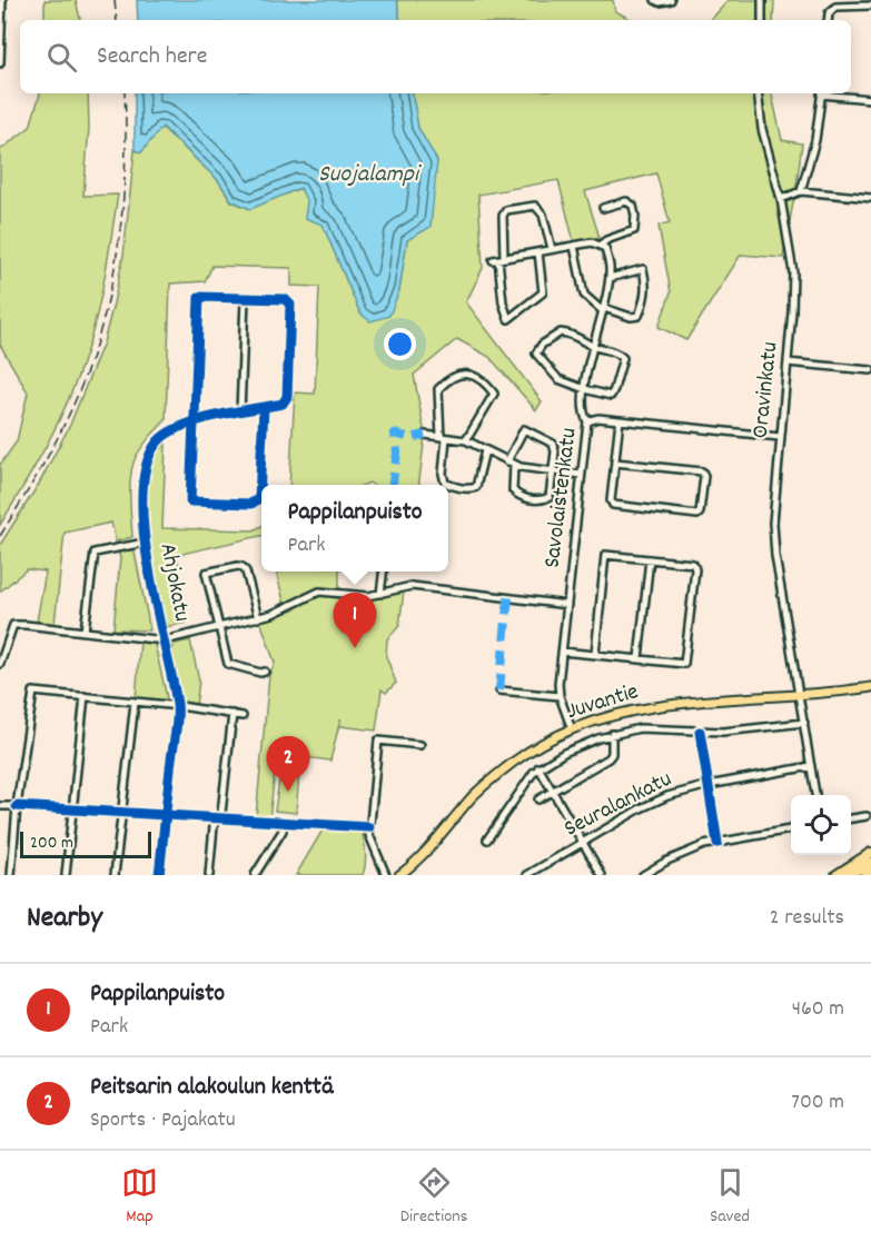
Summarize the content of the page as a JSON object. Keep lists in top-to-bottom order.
{
  "streets": {
    "main road": ["Juvantie"],
    "street": [
      "Oravinkatu",
      "Savolaistenkatu",
      "Ahjokatu",
      "Seuralankatu"
    ]
  },
  "crossings": [
    ["Oravinkatu", "Savolaistenkatu"],
    ["Oravinkatu", "Juvantie"],
    ["Oravinkatu", "Seuralankatu"],
    ["Savolaistenkatu", "Juvantie"]
  ],
  "water": ["Suojalampi"],
  "scale_bar": "200 m",
  "page": {
    "search": "Search here",
    "popup": ["Pappilanpuisto", "Park"],
    "pins": ["1", "2"],
    "scale": "200 m",
    "heading": ["Nearby", "2 results"],
    "list": [
      {
        "mark": "1",
        "name": "Pappilanpuisto",
        "note": "Park",
        "value": "460 m"
      },
      {
        "mark": "2",
        "name": "Peitsarin alakoulun kenttä",
        "note": "Sports · Pajakatu",
        "value": "700 m"
      }
    ],
    "nav": ["Map", "Directions", "Saved"]
  }
}
